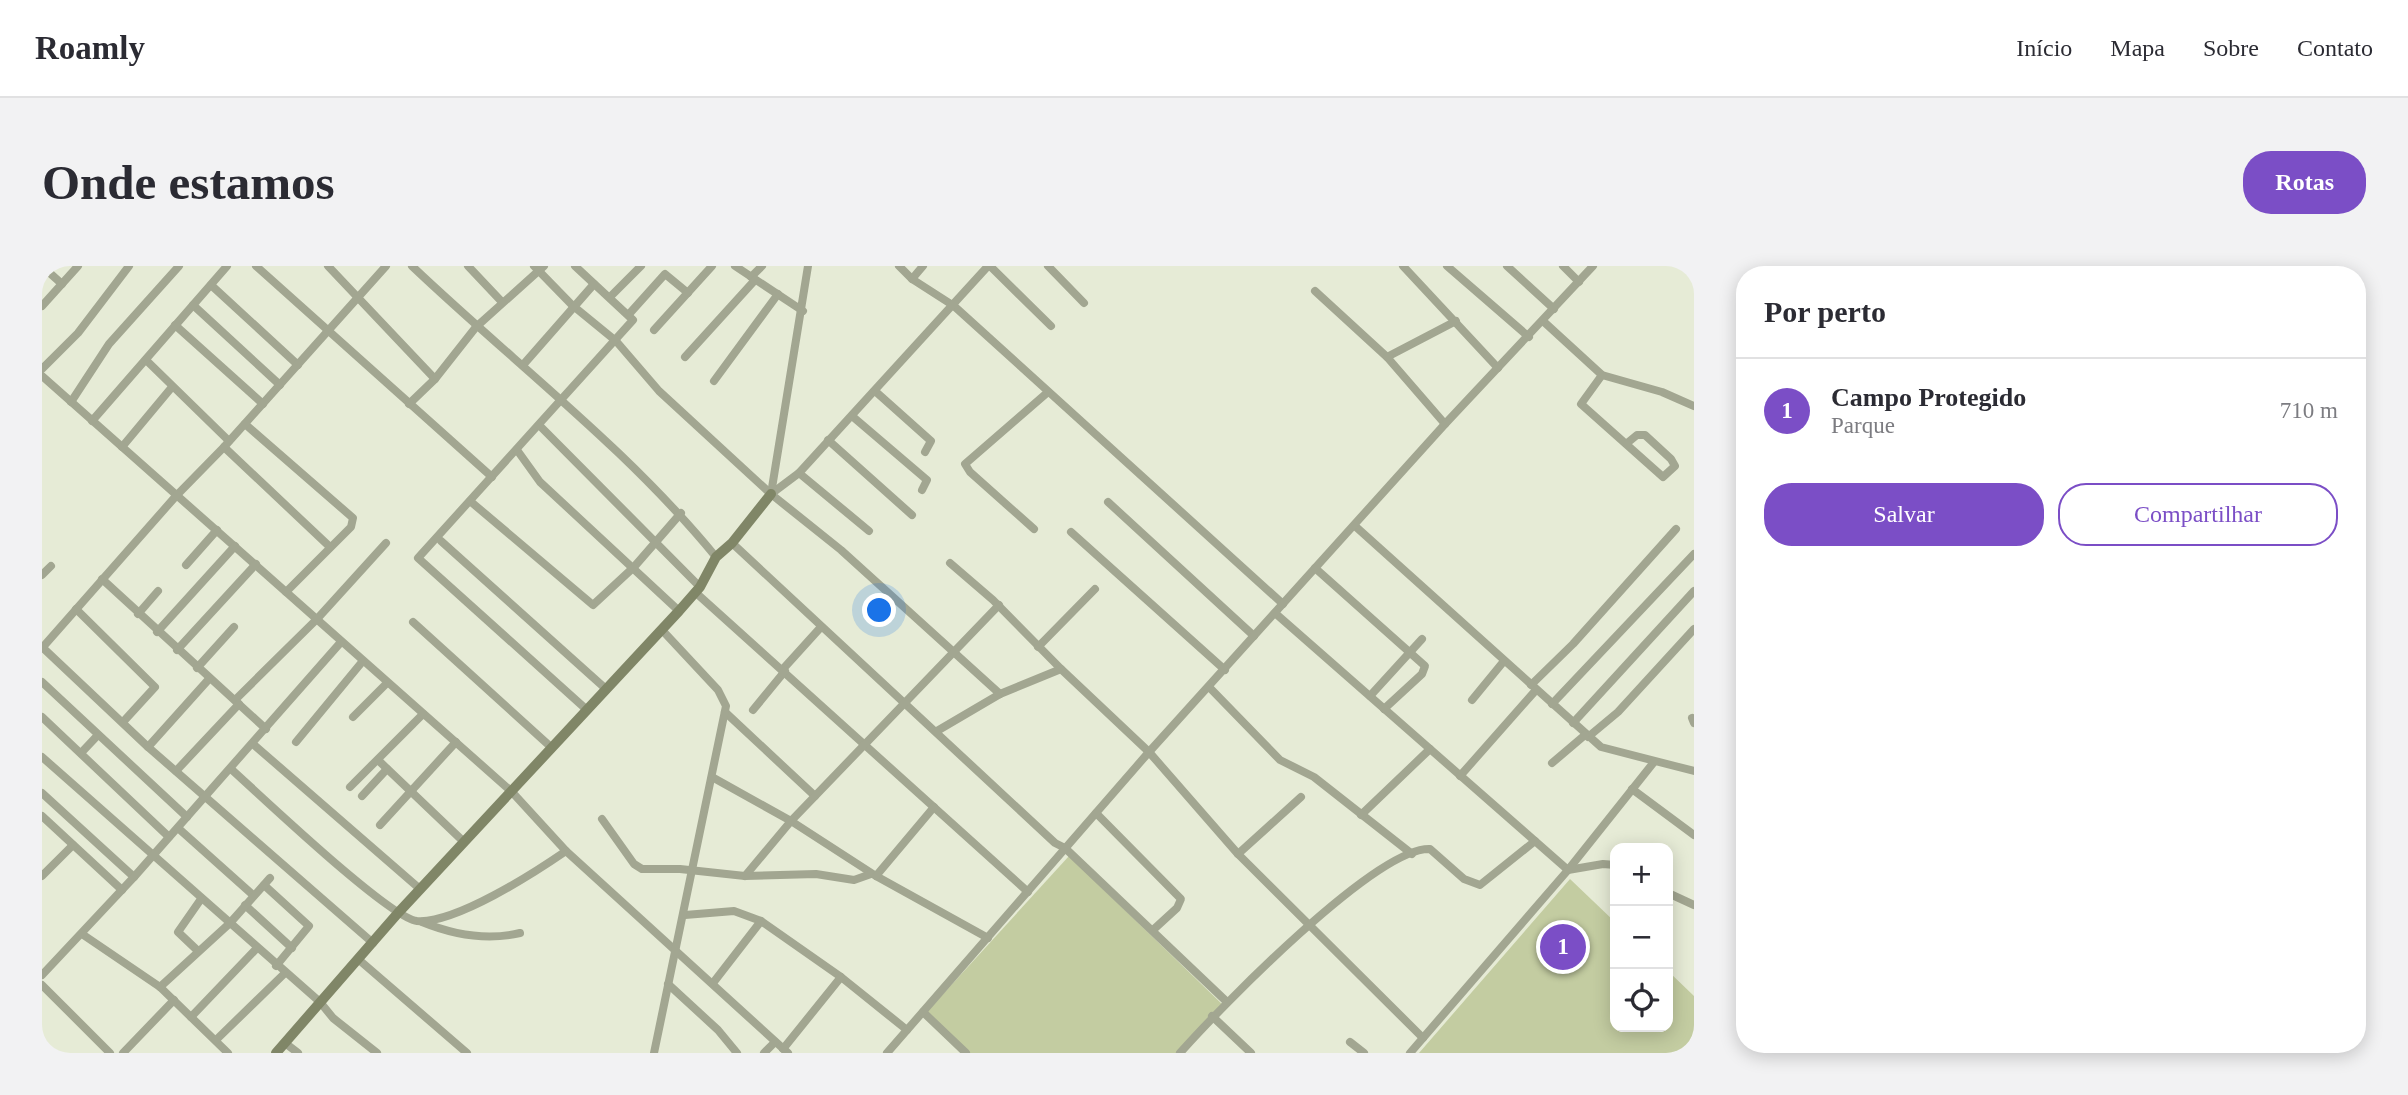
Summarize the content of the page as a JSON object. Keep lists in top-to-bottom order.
{
  "page": {
    "header": "Roamly",
    "nav": [
      "Início",
      "Mapa",
      "Sobre",
      "Contato"
    ],
    "buttons": [
      "Rotas",
      ["Salvar", "Compartilhar"]
    ],
    "title": "Onde estamos",
    "heading": "Por perto",
    "list": [
      {
        "mark": "1",
        "name": "Campo Protegido",
        "note": "Parque",
        "value": "710 m"
      }
    ],
    "map_buttons": ["+", "−"],
    "pins": "1"
  }
}
